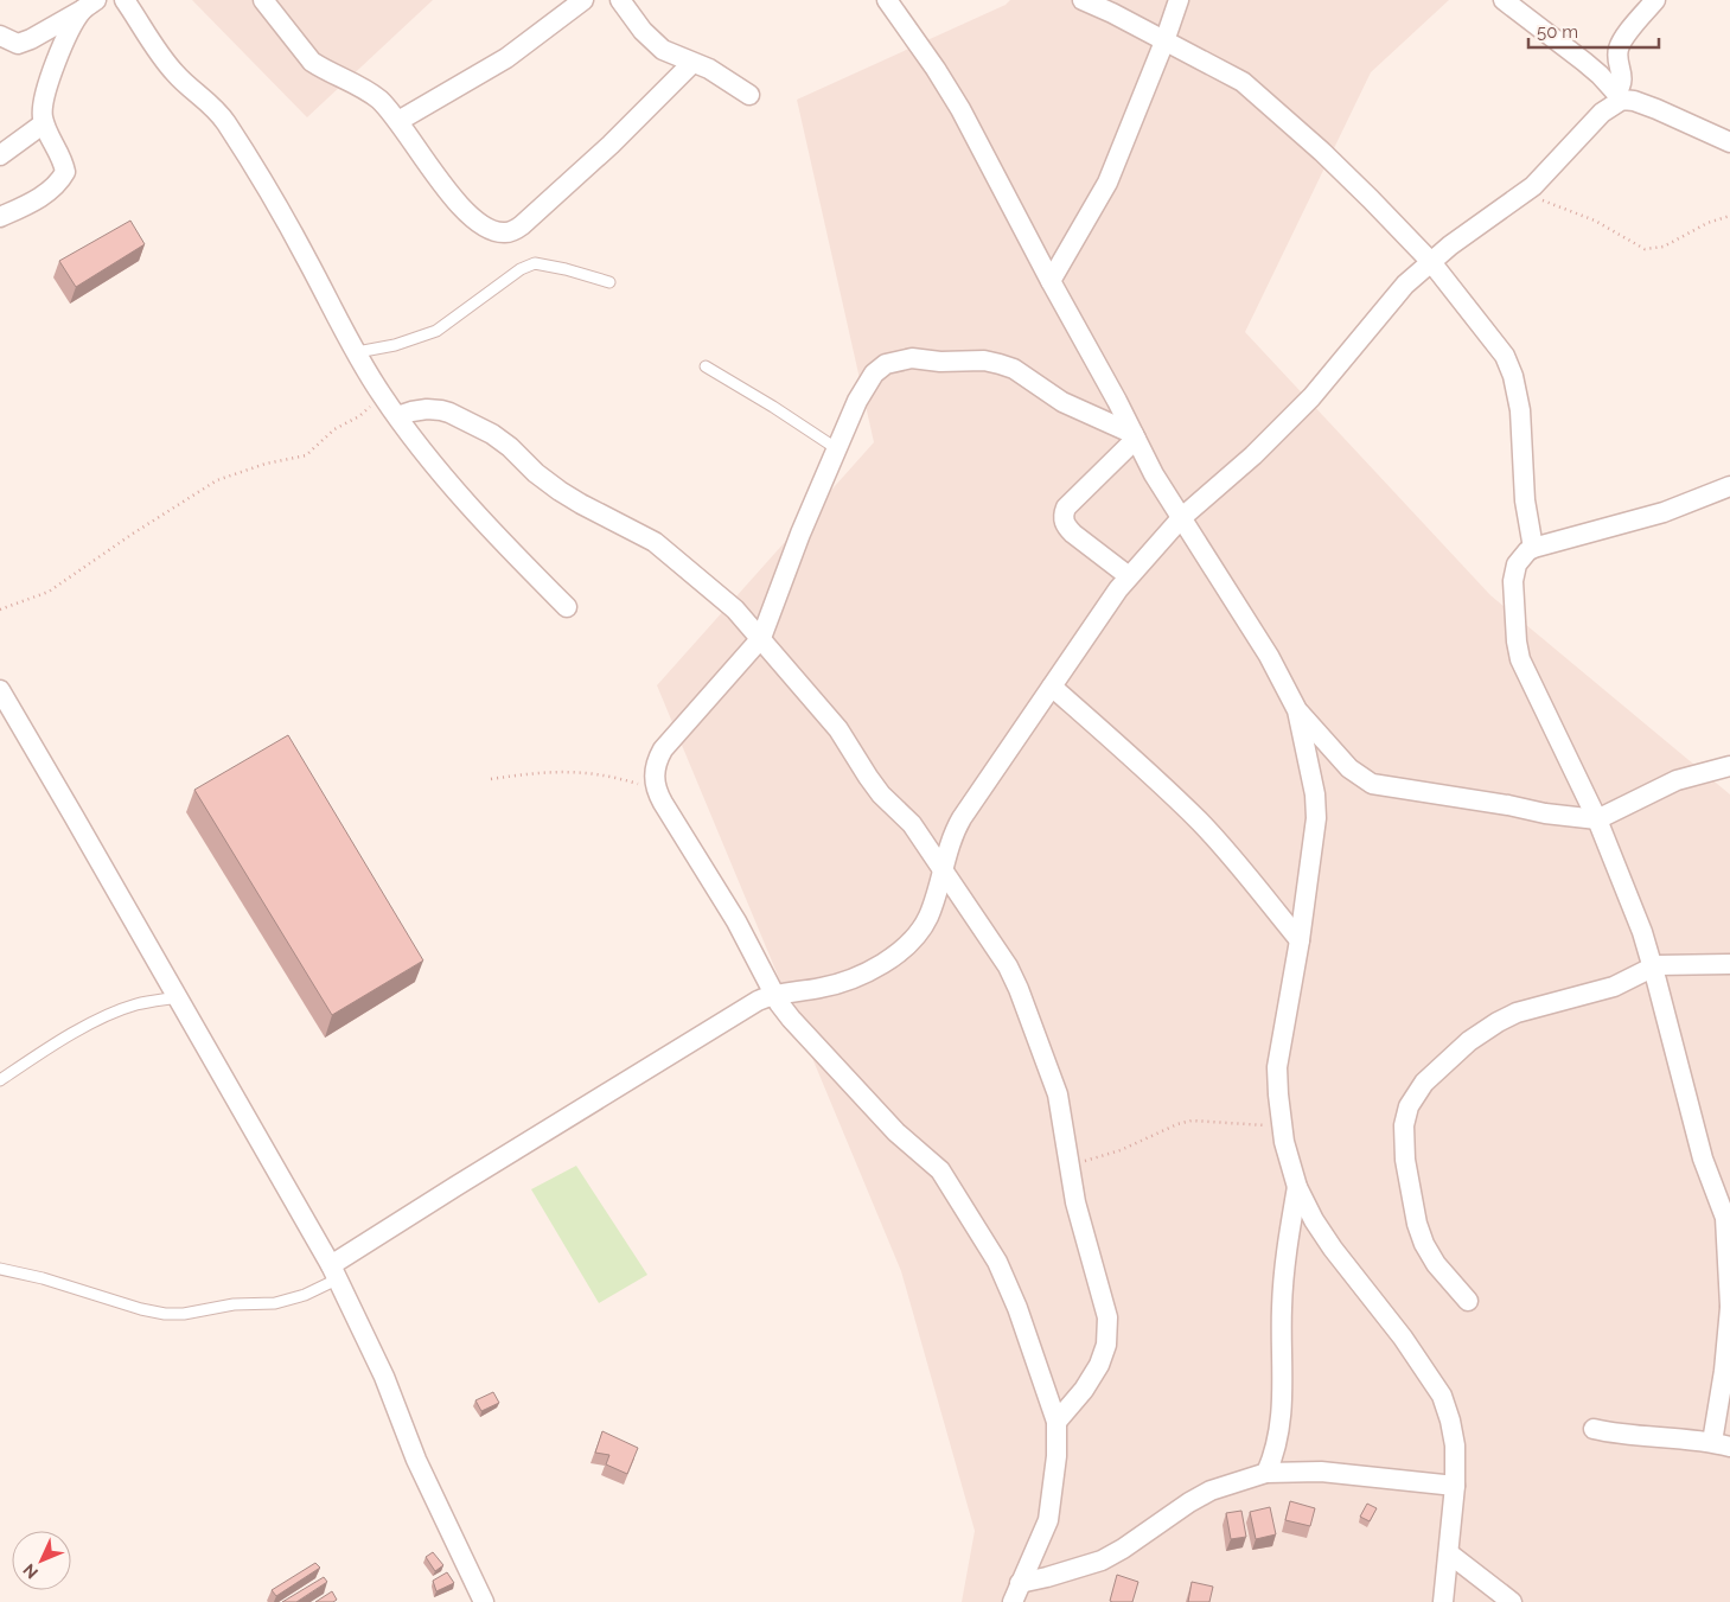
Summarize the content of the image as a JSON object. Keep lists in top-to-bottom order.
{
  "scale_bar": "50 m",
  "north": "bottom left"
}
